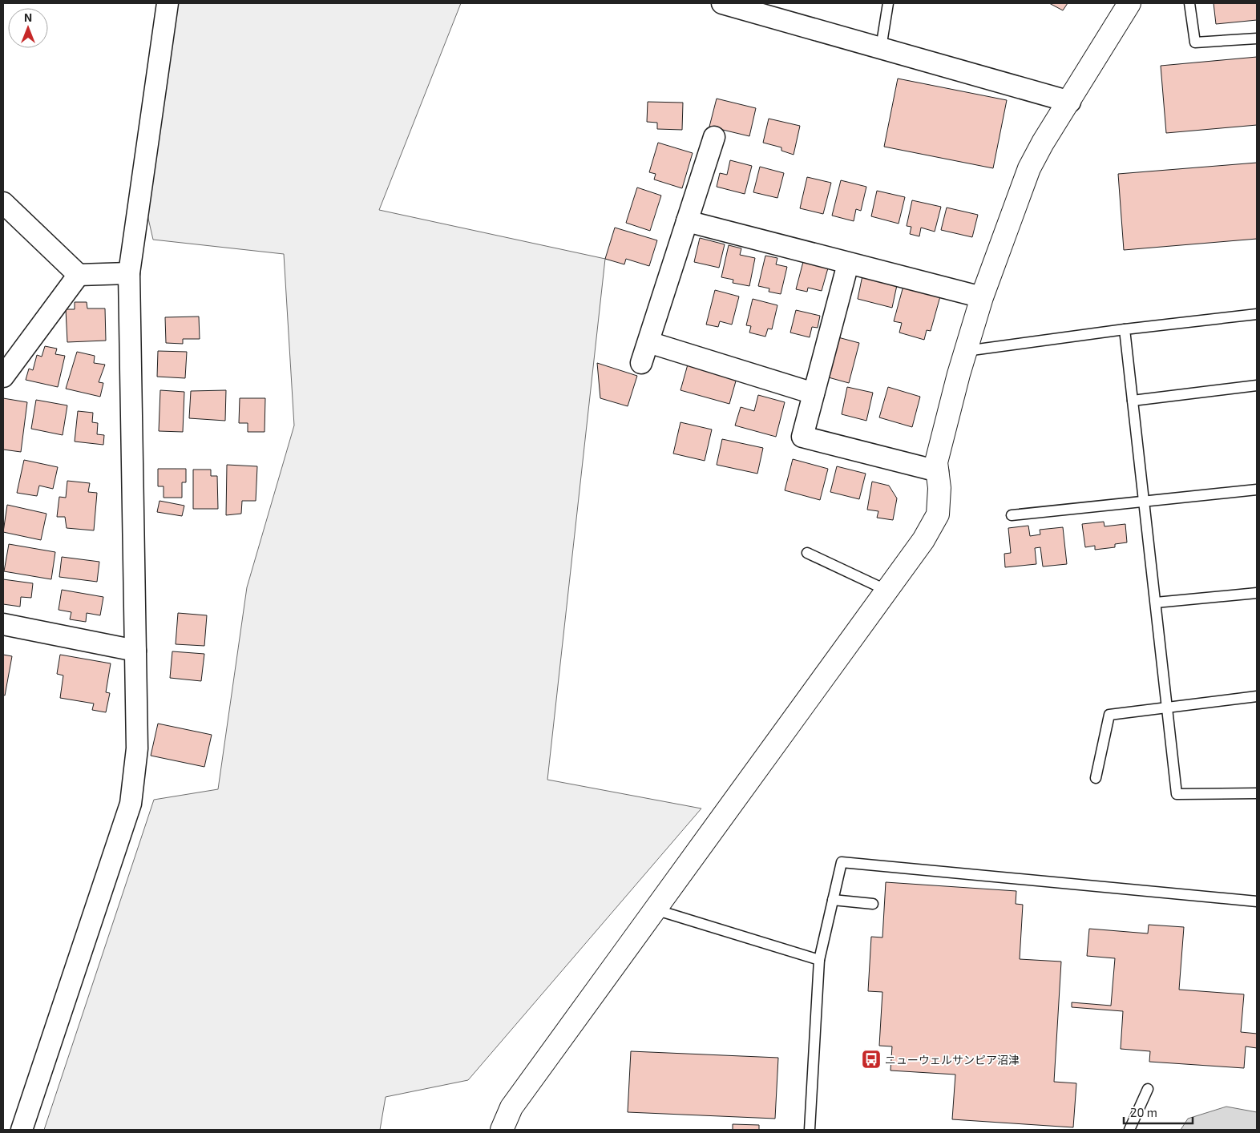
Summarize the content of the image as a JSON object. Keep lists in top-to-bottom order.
{
  "places": {
    "bus stop": ["ニューウェルサンピア沼津"]
  },
  "scale_bar": "20 m",
  "north": "top"
}
